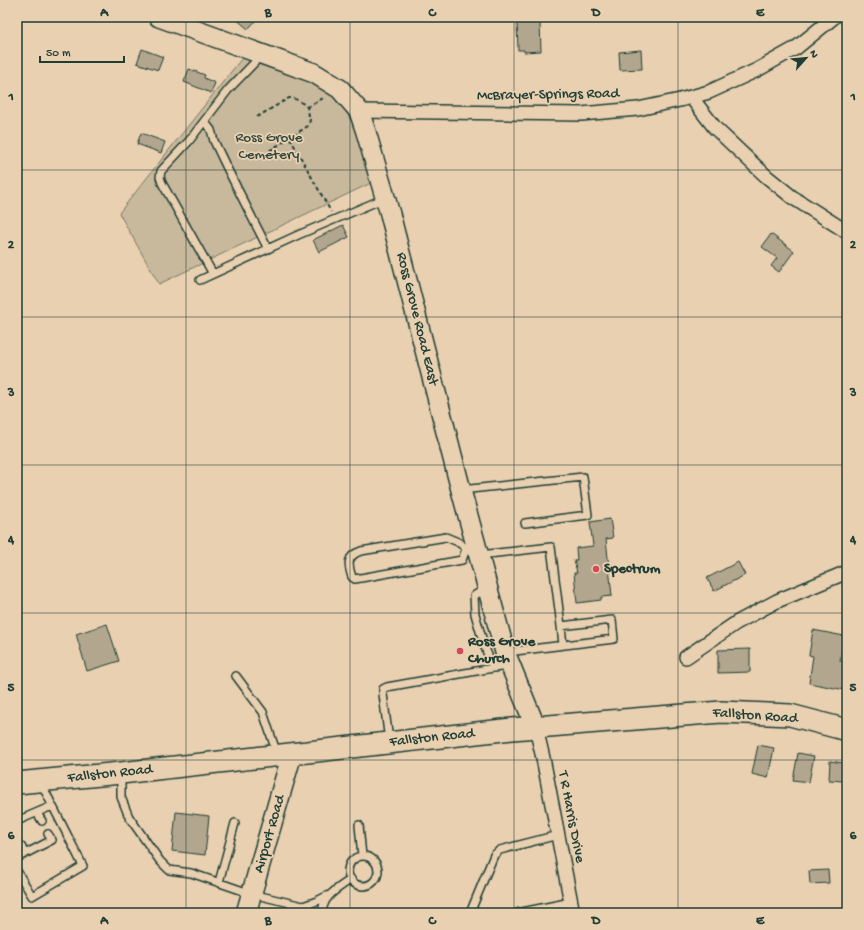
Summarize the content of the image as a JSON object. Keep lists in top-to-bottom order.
{
  "streets": {
    "main road": ["Fallston Road"],
    "street": [
      "McBrayer-Springs Road",
      "Ross Grove Road East",
      "T R Harris Drive",
      "Airport Road"
    ]
  },
  "crossings": [
    ["McBrayer-Springs Road", "Ross Grove Road East"],
    ["Ross Grove Road East", "Fallston Road"],
    ["Ross Grove Road East", "T R Harris Drive"],
    ["Fallston Road", "T R Harris Drive"],
    ["Fallston Road", "Airport Road"]
  ],
  "parks": ["Ross Grove Cemetery"],
  "places": ["Spectrum", "Ross Grove Church"],
  "scale_bar": "50 m",
  "north": "top right",
  "grid": {
    "columns": [
      "A",
      "B",
      "C",
      "D",
      "E"
    ],
    "rows": [
      "1",
      "2",
      "3",
      "4",
      "5",
      "6"
    ]
  }
}
